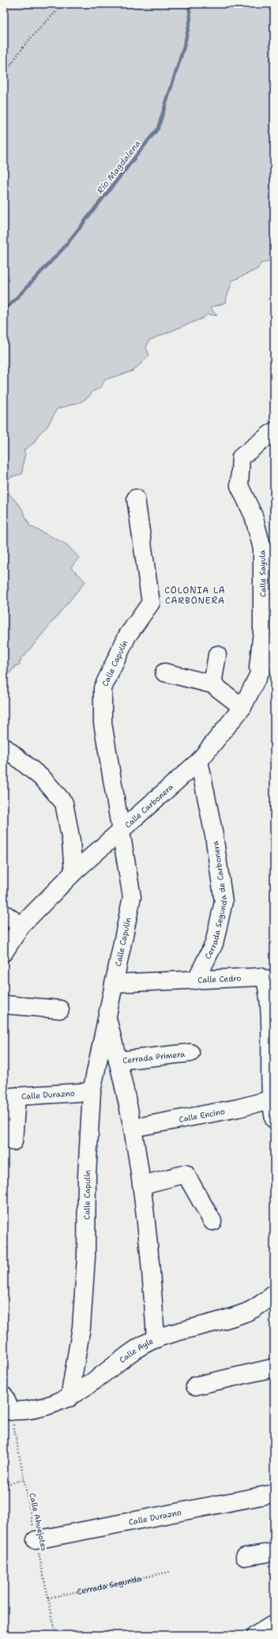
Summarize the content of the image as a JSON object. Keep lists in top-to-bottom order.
{
  "streets": {
    "street": [
      "Calle Sayula",
      "Calle Capulín",
      "Calle Carbonera",
      "Cerrada Segunda de Carbonera",
      "Calle Cedro",
      "Cerrada Primera",
      "Calle Durazno",
      "Calle Encino",
      "Calle Ayle"
    ],
    "path": ["Calle Ahuejotes", "Cerrada Segunda"]
  },
  "crossings": [
    ["Calle Sayula", "Calle Carbonera"],
    ["Calle Capulín", "Calle Carbonera"],
    ["Calle Capulín", "Calle Cedro"],
    ["Calle Capulín", "Calle Durazno"],
    ["Calle Capulín", "Calle Ayle"],
    ["Calle Carbonera", "Cerrada Segunda de Carbonera"],
    ["Cerrada Segunda de Carbonera", "Calle Cedro"],
    ["Calle Durazno", "Calle Ahuejotes"],
    ["Calle Ayle", "Calle Ahuejotes"],
    ["Calle Ahuejotes", "Cerrada Segunda"]
  ],
  "districts": ["COLONIA LA CARBONERA"],
  "water": ["Río Magdalena"]
}
